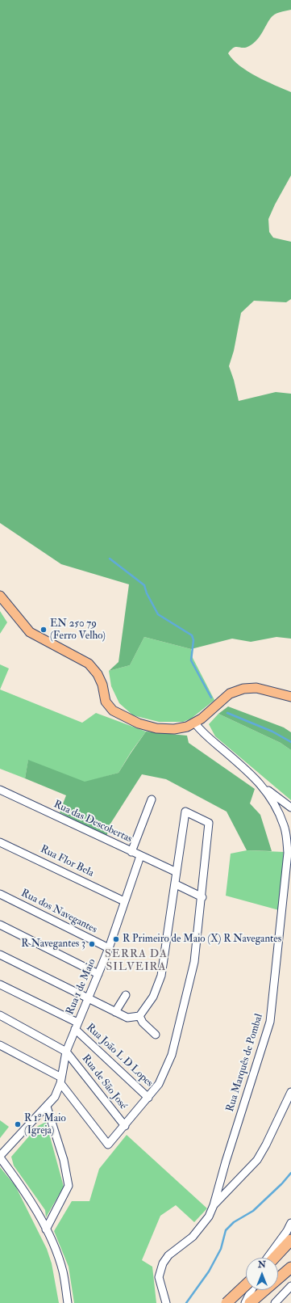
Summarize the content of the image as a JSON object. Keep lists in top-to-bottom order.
{
  "streets": {
    "street": [
      "Rua das Descobertas",
      "Rua Flor Bela",
      "Rua dos Navegantes",
      "Rua 1 de Maio",
      "Rua João L D Lopes",
      "Rua Marquês de Pombal",
      "Rua de São José"
    ]
  },
  "crossings": [
    ["Rua das Descobertas", "Rua 1 de Maio"],
    ["Rua Flor Bela", "Rua 1 de Maio"],
    ["Rua dos Navegantes", "Rua 1 de Maio"],
    ["Rua 1 de Maio", "Rua João L D Lopes"],
    ["Rua 1 de Maio", "Rua de São José"]
  ],
  "districts": ["SERRA DA SILVEIRA"],
  "places": [
    "EN 250 79 (Ferro Velho)",
    "R Primeiro de Maio (X) R Navegantes",
    "R Navegantes 3",
    "R 1º Maio (Igreja)"
  ],
  "north": "top"
}
